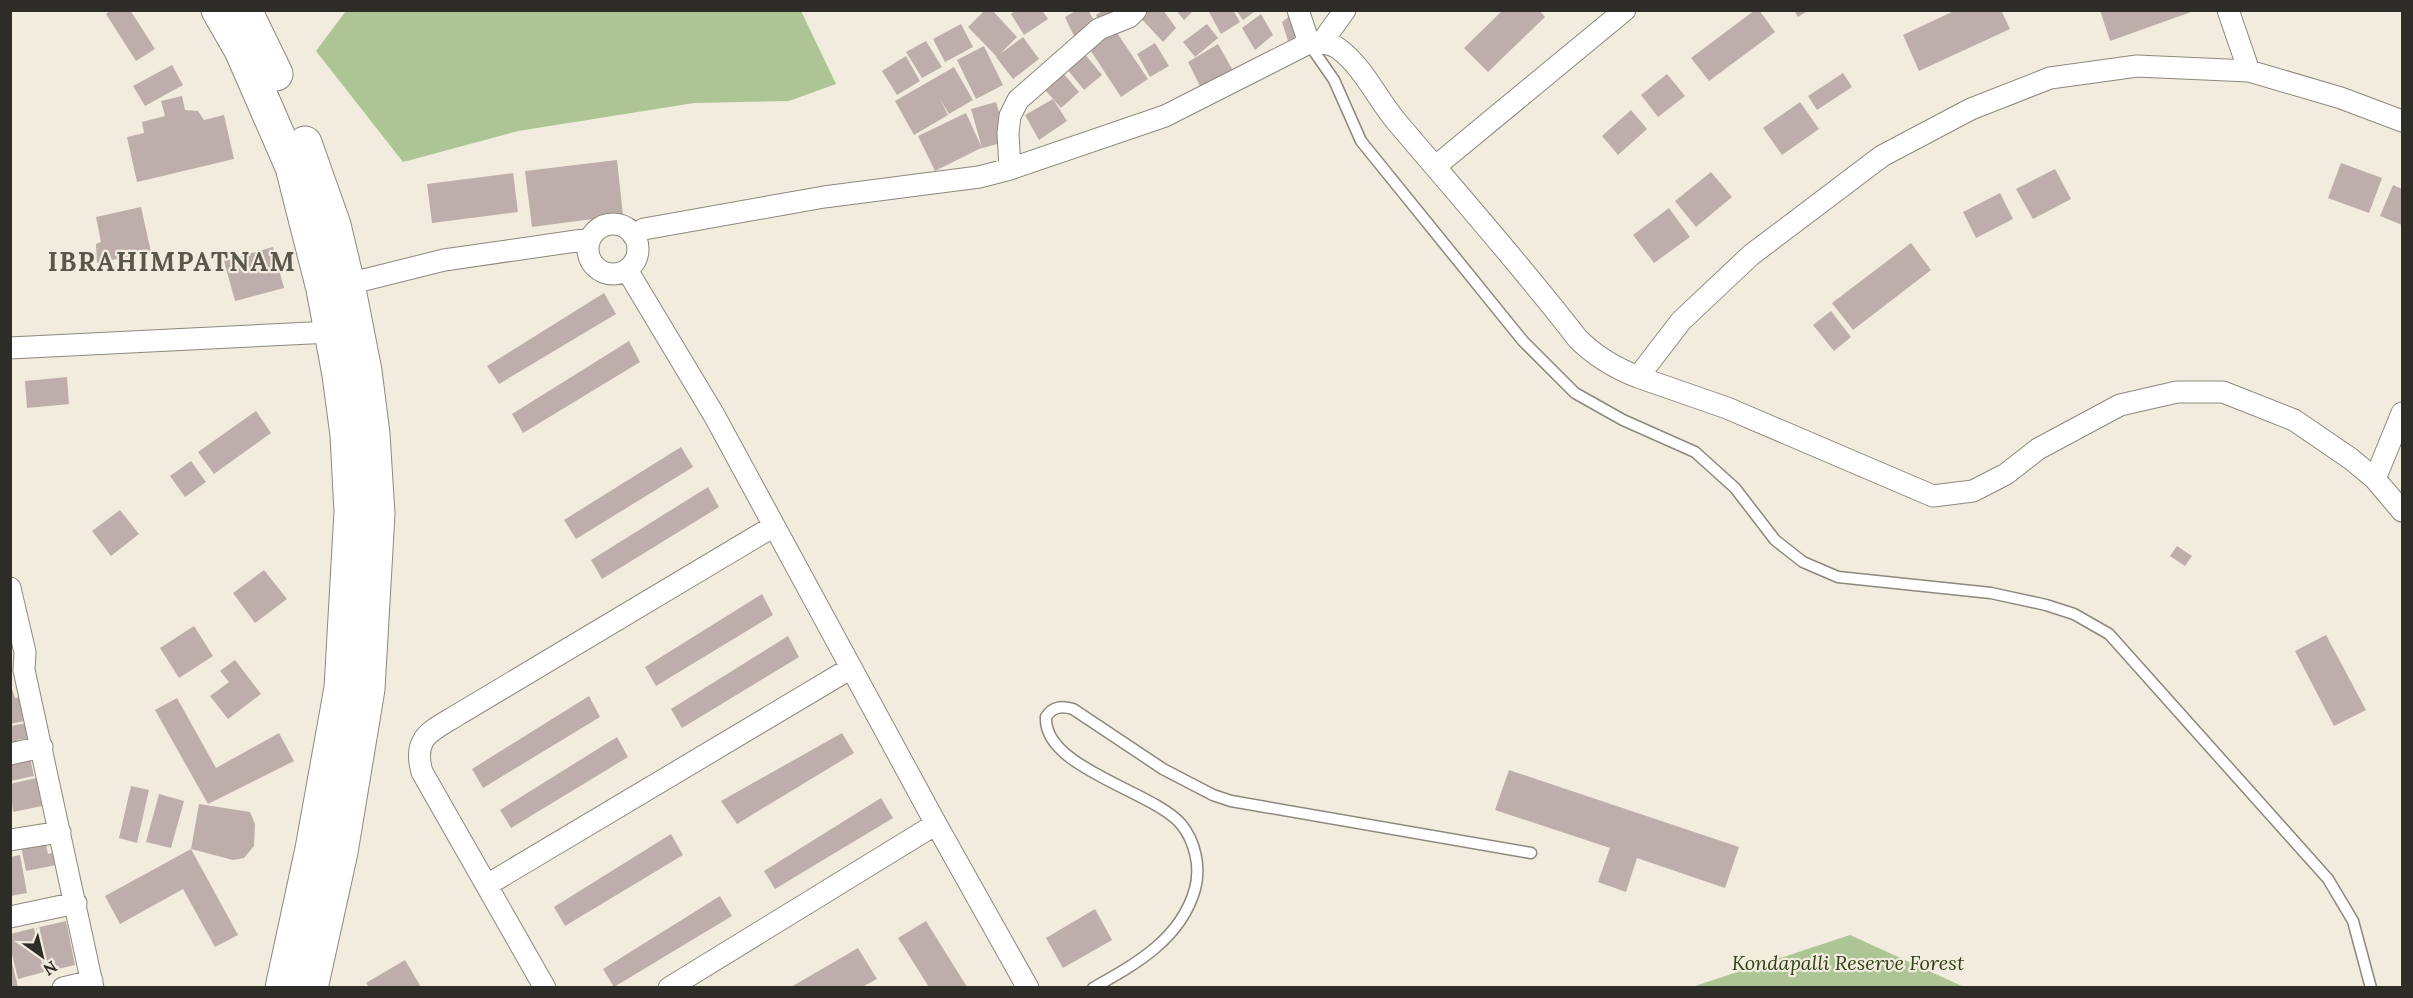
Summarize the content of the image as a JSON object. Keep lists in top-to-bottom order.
{
  "districts": ["IBRAHIMPATNAM"],
  "parks": ["Kondapalli Reserve Forest"],
  "north": "bottom right"
}
